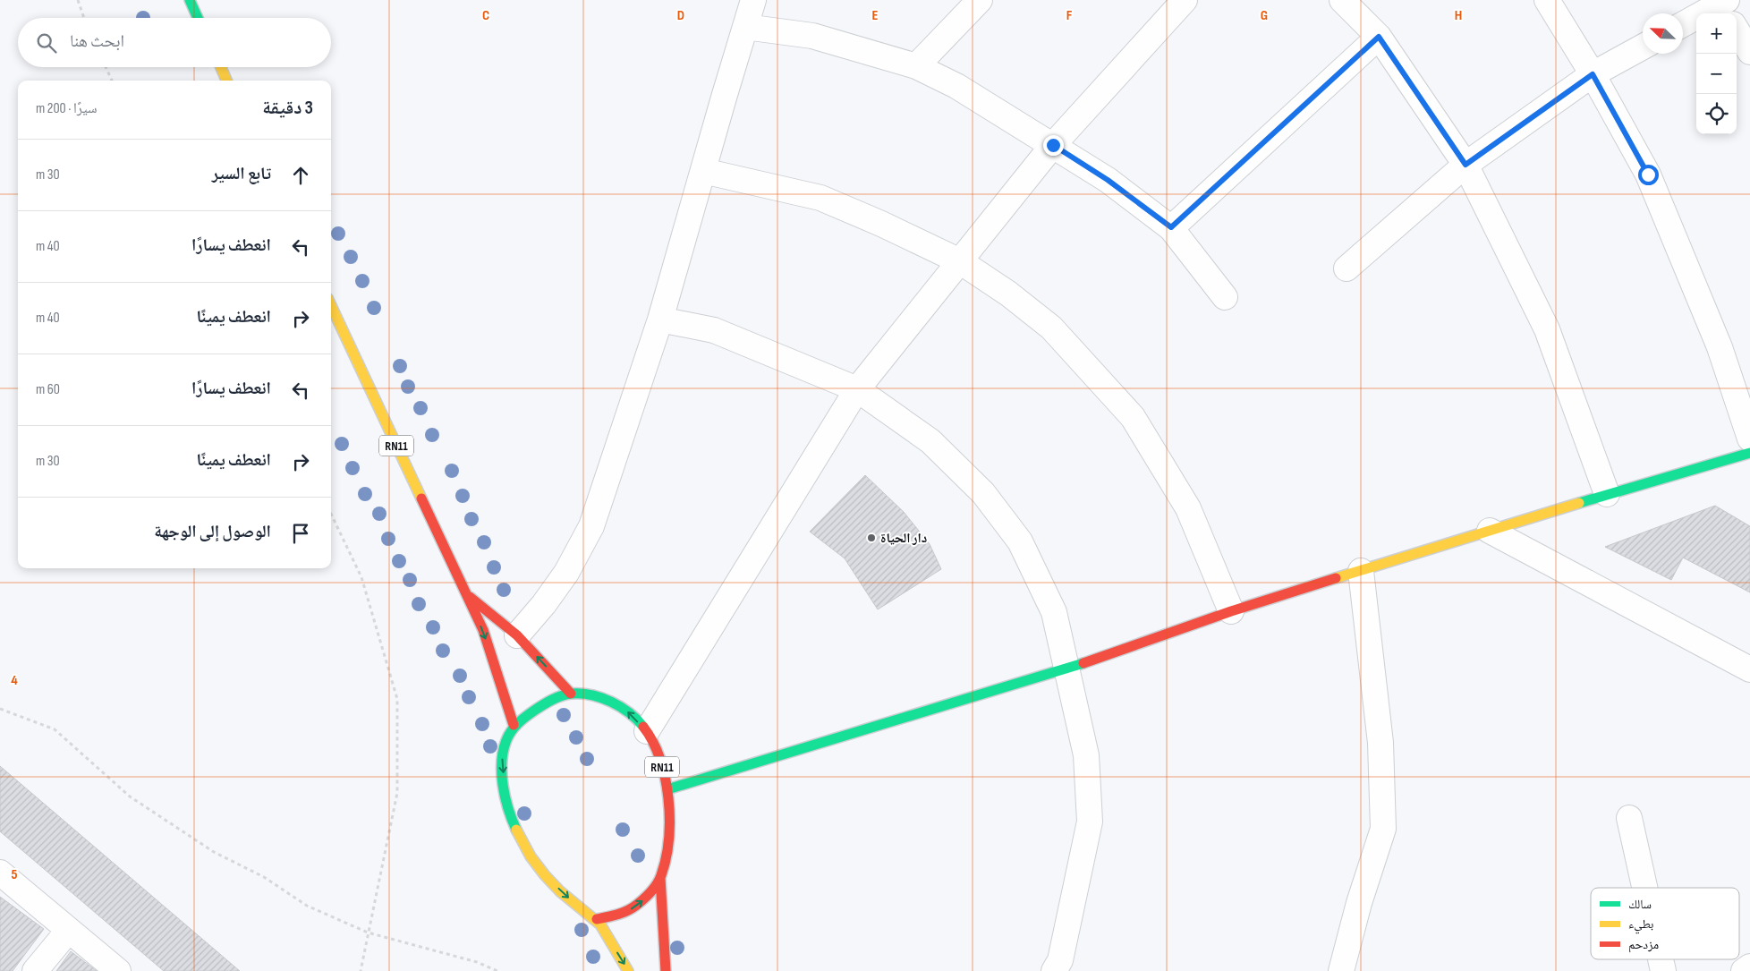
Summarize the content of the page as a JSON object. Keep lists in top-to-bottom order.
{
  "streets": {
    "main road": ["RN11"]
  },
  "places": ["دار الحياة"],
  "legend": ["سالك", "بطيء", "مزدحم"],
  "north": "top left",
  "page": {
    "map_buttons": ["+", "−"],
    "search": "ابحث هنا",
    "heading": ["3 دقيقة", "سيرًا · 200 m"],
    "list": [
      ["تابع السير", "30 m"],
      ["انعطف يسارًا", "40 m"],
      ["انعطف يمينًا", "40 m"],
      ["انعطف يسارًا", "60 m"],
      ["انعطف يمينًا", "30 m"],
      "الوصول إلى الوجهة"
    ]
  },
  "grid": {
    "columns": [
      "C",
      "D",
      "E",
      "F",
      "G",
      "H"
    ],
    "rows": ["4", "5"]
  }
}
